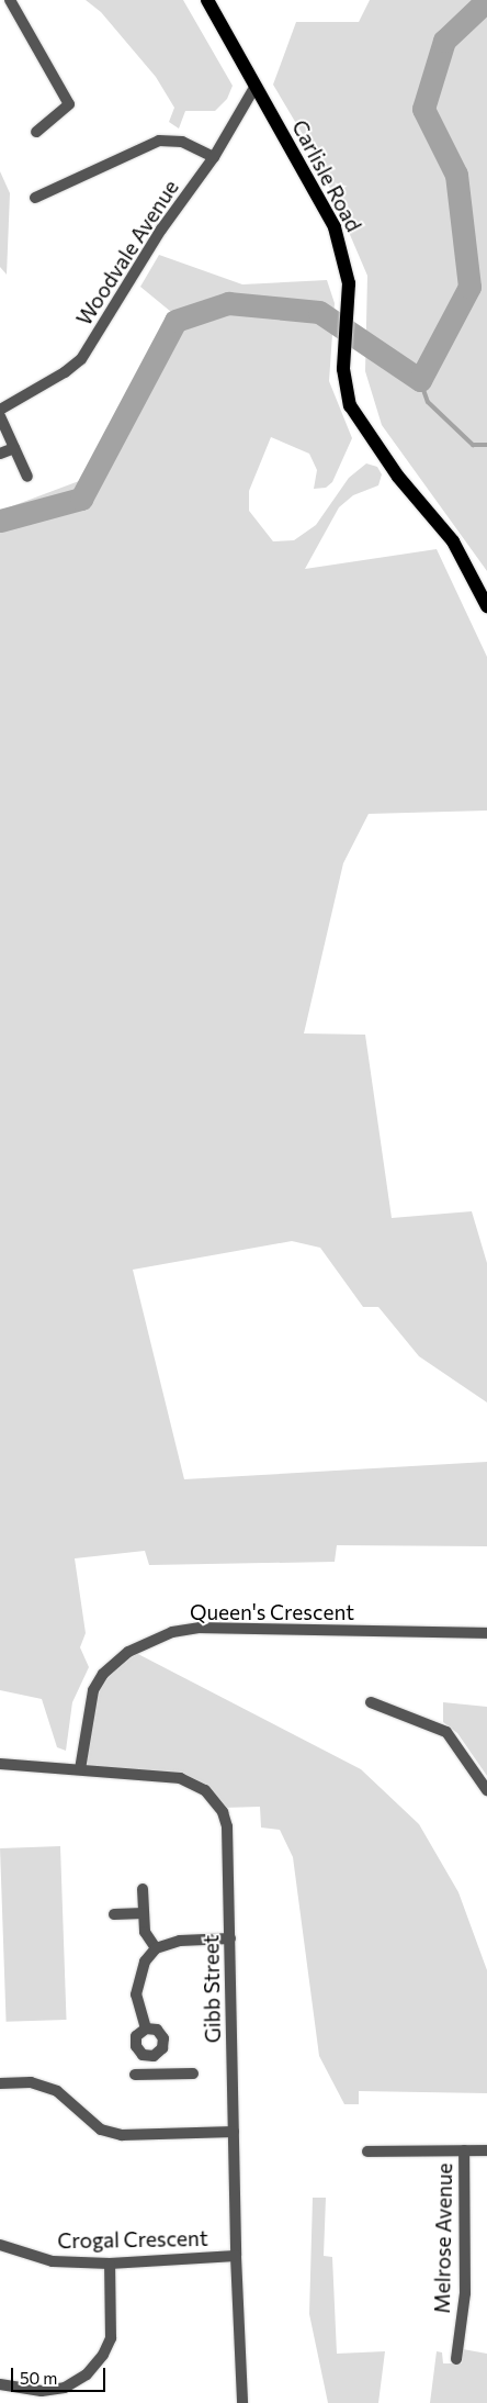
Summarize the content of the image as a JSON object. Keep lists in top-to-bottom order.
{
  "streets": {
    "main road": ["Carlisle Road"],
    "street": [
      "Woodvale Avenue",
      "Queen's Crescent",
      "Gibb Street",
      "Melrose Avenue",
      "Crogal Crescent"
    ]
  },
  "crossings": [
    ["Carlisle Road", "Woodvale Avenue"],
    ["Queen's Crescent", "Gibb Street"],
    ["Gibb Street", "Crogal Crescent"]
  ],
  "scale_bar": "50 m"
}
